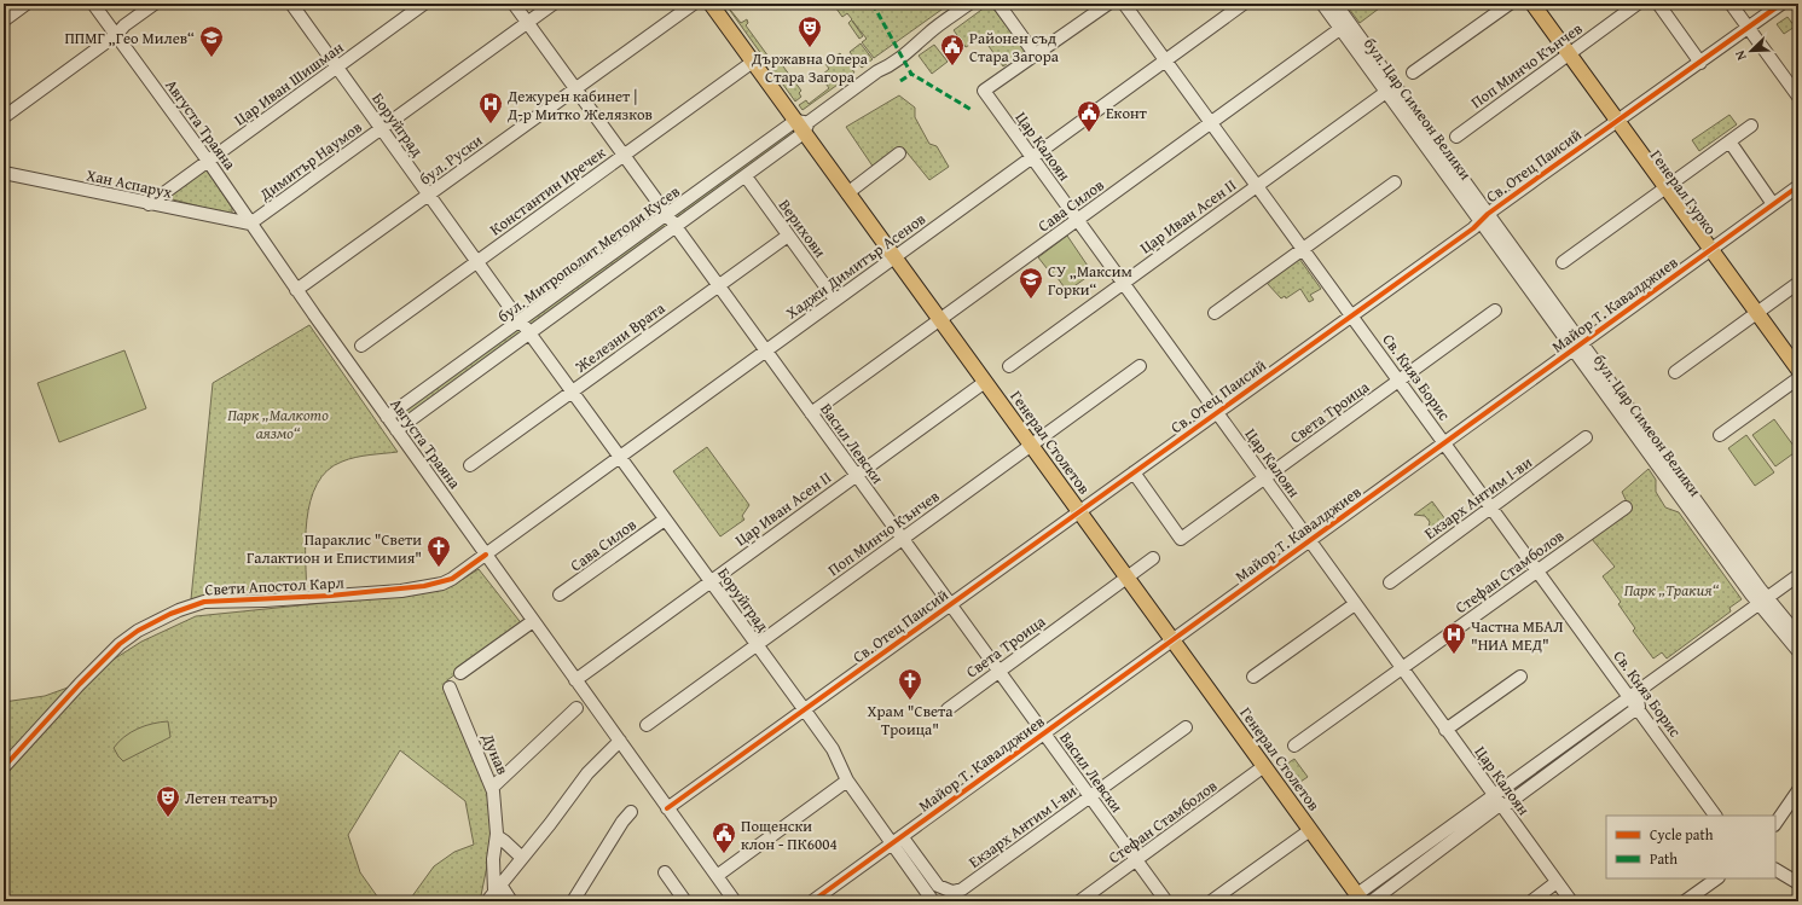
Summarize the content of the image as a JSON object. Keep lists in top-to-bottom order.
{
  "streets": {
    "main road": ["Генерал Гурко", "Генерал Столетов"],
    "street": [
      "Поп Минчо Кънчев",
      "Цар Иван Шишман",
      "бул. Цар Симеон Велики",
      "Августа Траяна",
      "Боруйград",
      "Цар Калоян",
      "бул. Руски",
      "Димитър Наумов",
      "Св. Отец Паисий",
      "Хан Аспарух",
      "Константин Иречек",
      "Сава Силов",
      "Цар Иван Асен II",
      "Верихови",
      "бул. Митрополит Методи Кусев",
      "Хаджи Димитър Асенов",
      "Майор Т. Кавалджиев",
      "Железни Врата",
      "Св. Княз Борис",
      "Света Троица",
      "Васил Левски",
      "Екзарх Антим I-ви",
      "Стефан Стамболов",
      "Свети Апостол Карл",
      "Дунав"
    ]
  },
  "crossings": [
    ["Поп Минчо Кънчев", "Боруйград"],
    ["Поп Минчо Кънчев", "Генерал Гурко"],
    ["Поп Минчо Кънчев", "Генерал Столетов"],
    ["Поп Минчо Кънчев", "Васил Левски"],
    ["Цар Иван Шишман", "Августа Траяна"],
    ["Цар Иван Шишман", "Боруйград"],
    ["Цар Иван Шишман", "Хан Аспарух"],
    ["бул. Цар Симеон Велики", "Св. Отец Паисий"],
    ["бул. Цар Симеон Велики", "Сава Силов"],
    ["бул. Цар Симеон Велики", "Цар Иван Асен II"],
    ["бул. Цар Симеон Велики", "Майор Т. Кавалджиев"],
    ["Августа Траяна", "бул. Руски"],
    ["Августа Траяна", "Димитър Наумов"],
    ["Августа Траяна", "Св. Отец Паисий"],
    ["Августа Траяна", "Хан Аспарух"],
    ["Августа Траяна", "Цар Иван Асен II"],
    ["Августа Траяна", "бул. Митрополит Методи Кусев"],
    ["Августа Траяна", "Хаджи Димитър Асенов"],
    ["Августа Траяна", "Свети Апостол Карл"],
    ["Боруйград", "бул. Руски"],
    ["Боруйград", "Димитър Наумов"],
    ["Боруйград", "Св. Отец Паисий"],
    ["Боруйград", "Константин Иречек"],
    ["Боруйград", "Сава Силов"],
    ["Боруйград", "Цар Иван Асен II"],
    ["Боруйград", "бул. Митрополит Методи Кусев"],
    ["Боруйград", "Хаджи Димитър Асенов"],
    ["Боруйград", "Майор Т. Кавалджиев"],
    ["Боруйград", "Железни Врата"],
    ["Боруйград", "Екзарх Антим I-ви"],
    ["Цар Калоян", "Св. Отец Паисий"],
    ["Цар Калоян", "Сава Силов"],
    ["Цар Калоян", "Цар Иван Асен II"],
    ["Цар Калоян", "Хаджи Димитър Асенов"],
    ["Цар Калоян", "Майор Т. Кавалджиев"],
    ["Цар Калоян", "Света Троица"],
    ["Цар Калоян", "Стефан Стамболов"],
    ["бул. Руски", "Васил Левски"],
    ["Димитър Наумов", "Хан Аспарух"],
    ["Димитър Наумов", "Васил Левски"],
    ["Св. Отец Паисий", "Генерал Гурко"],
    ["Св. Отец Паисий", "Св. Княз Борис"],
    ["Св. Отец Паисий", "Света Троица"],
    ["Св. Отец Паисий", "Генерал Столетов"],
    ["Св. Отец Паисий", "Васил Левски"],
    ["Константин Иречек", "Генерал Столетов"],
    ["Константин Иречек", "Васил Левски"],
    ["Генерал Гурко", "Майор Т. Кавалджиев"],
    ["Сава Силов", "Св. Княз Борис"],
    ["Сава Силов", "Генерал Столетов"],
    ["Сава Силов", "Васил Левски"],
    ["Цар Иван Асен II", "Св. Княз Борис"],
    ["Цар Иван Асен II", "Генерал Столетов"],
    ["Цар Иван Асен II", "Васил Левски"],
    ["Верихови", "бул. Митрополит Методи Кусев"],
    ["Верихови", "Хаджи Димитър Асенов"],
    ["Верихови", "Железни Врата"],
    ["бул. Митрополит Методи Кусев", "Генерал Столетов"],
    ["бул. Митрополит Методи Кусев", "Васил Левски"],
    ["Хаджи Димитър Асенов", "Св. Княз Борис"],
    ["Хаджи Димитър Асенов", "Генерал Столетов"],
    ["Хаджи Димитър Асенов", "Васил Левски"],
    ["Хаджи Димитър Асенов", "Свети Апостол Карл"],
    ["Майор Т. Кавалджиев", "Св. Княз Борис"],
    ["Майор Т. Кавалджиев", "Генерал Столетов"],
    ["Майор Т. Кавалджиев", "Васил Левски"],
    ["Майор Т. Кавалджиев", "Екзарх Антим I-ви"],
    ["Железни Врата", "Васил Левски"],
    ["Св. Княз Борис", "Света Троица"],
    ["Св. Княз Борис", "Екзарх Антим I-ви"],
    ["Св. Княз Борис", "Стефан Стамболов"],
    ["Света Троица", "Генерал Столетов"],
    ["Света Троица", "Васил Левски"],
    ["Генерал Столетов", "Стефан Стамболов"],
    ["Васил Левски", "Екзарх Антим I-ви"],
    ["Васил Левски", "Стефан Стамболов"]
  ],
  "parks": ["Парк „Малкото аязмо“", "Парк „Тракия“"],
  "places": {
    "theatre": ["Държавна Опера Стара Загора", "Летен театър"],
    "school or university": ["ППМГ „Гео Милев“", "СУ „Максим Горки“"],
    "public building": ["Районен съд Стара Загора", "Еконт", "Пощенски клон - ПК6004"],
    "hospital": ["Дежурен кабинет | Д-р Митко Желязков", "Частна МБАЛ \"НИА МЕД\""],
    "church": ["Параклис \"Свети Галактион и Епистимия\"", "Храм \"Света Троица\""]
  },
  "legend": ["Cycle path", "Path"],
  "north": "bottom left"
}
